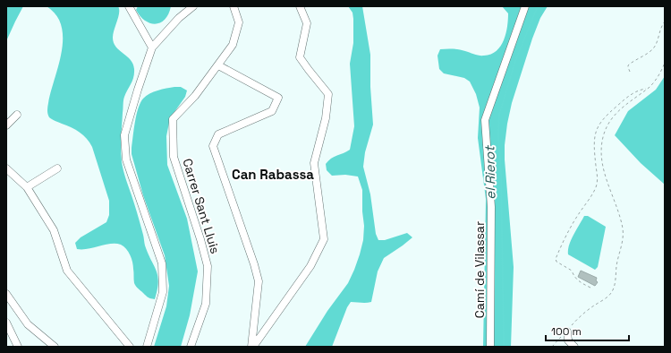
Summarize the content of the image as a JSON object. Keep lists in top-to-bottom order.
{
  "streets": {
    "street": ["Carrer Sant Lluis", "Camí de Vilassar"]
  },
  "districts": ["Can Rabassa"],
  "water": ["el Rierot"],
  "scale_bar": "100 m"
}
